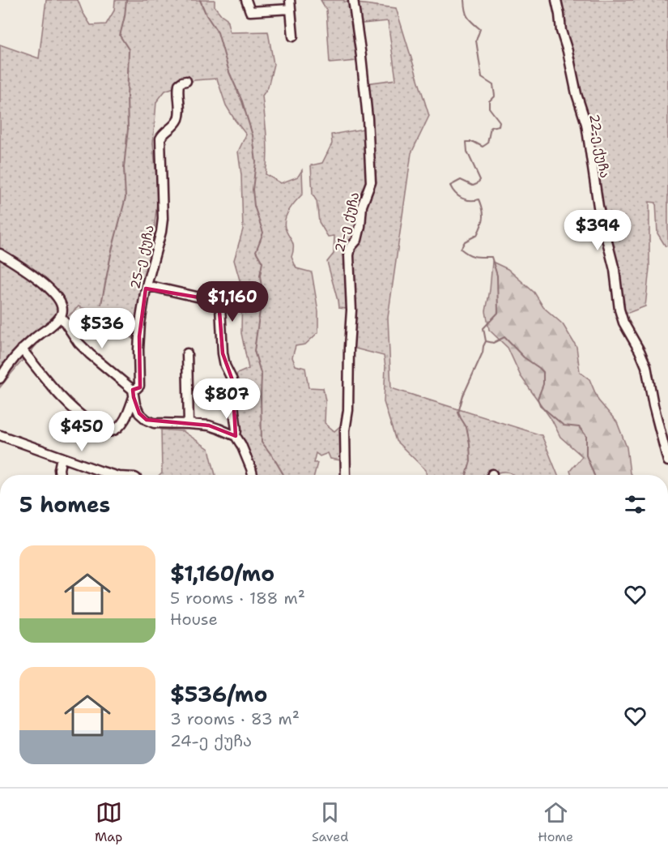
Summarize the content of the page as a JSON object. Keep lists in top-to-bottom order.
{
  "streets": {
    "street": ["22-ე ქუჩა", "21-ე ქუჩა", "25-ე ქუჩა"]
  },
  "page": {
    "price": [
      "$394",
      "$1,160",
      "$536",
      "$807",
      "$450"
    ],
    "heading": "5 homes",
    "list": [
      {
        "name": "$1,160/mo",
        "note": "5 rooms · 188 m² · House"
      },
      {
        "name": "$536/mo",
        "note": "3 rooms · 83 m² · 24-ე ქუჩა"
      }
    ],
    "tabs": ["Map", "Saved", "Home"]
  }
}
